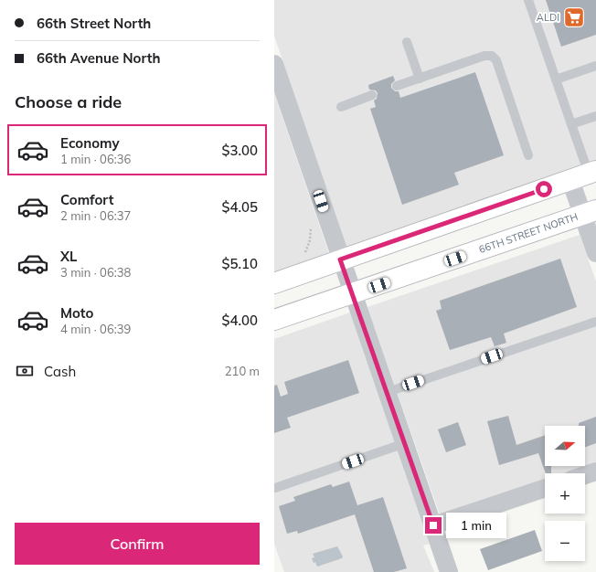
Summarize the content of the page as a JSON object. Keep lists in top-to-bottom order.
{
  "streets": {
    "main road": ["66TH STREET NORTH"]
  },
  "places": {
    "supermarket": ["ALDI"]
  },
  "north": "right",
  "page": {
    "banner": ["66th Street North", "66th Avenue North"],
    "heading": "Choose a ride",
    "list": [
      {
        "name": "Economy",
        "note": "1 min · 06:36",
        "value": "$3.00"
      },
      {
        "name": "Comfort",
        "note": "2 min · 06:37",
        "value": "$4.05"
      },
      {
        "name": "XL",
        "note": "3 min · 06:38",
        "value": "$5.10"
      },
      {
        "name": "Moto",
        "note": "4 min · 06:39",
        "value": "$4.00"
      }
    ],
    "pay": ["Cash", "210 m"],
    "map_buttons": ["+", "−"],
    "bubble": "1 min",
    "buttons": "Confirm"
  }
}
